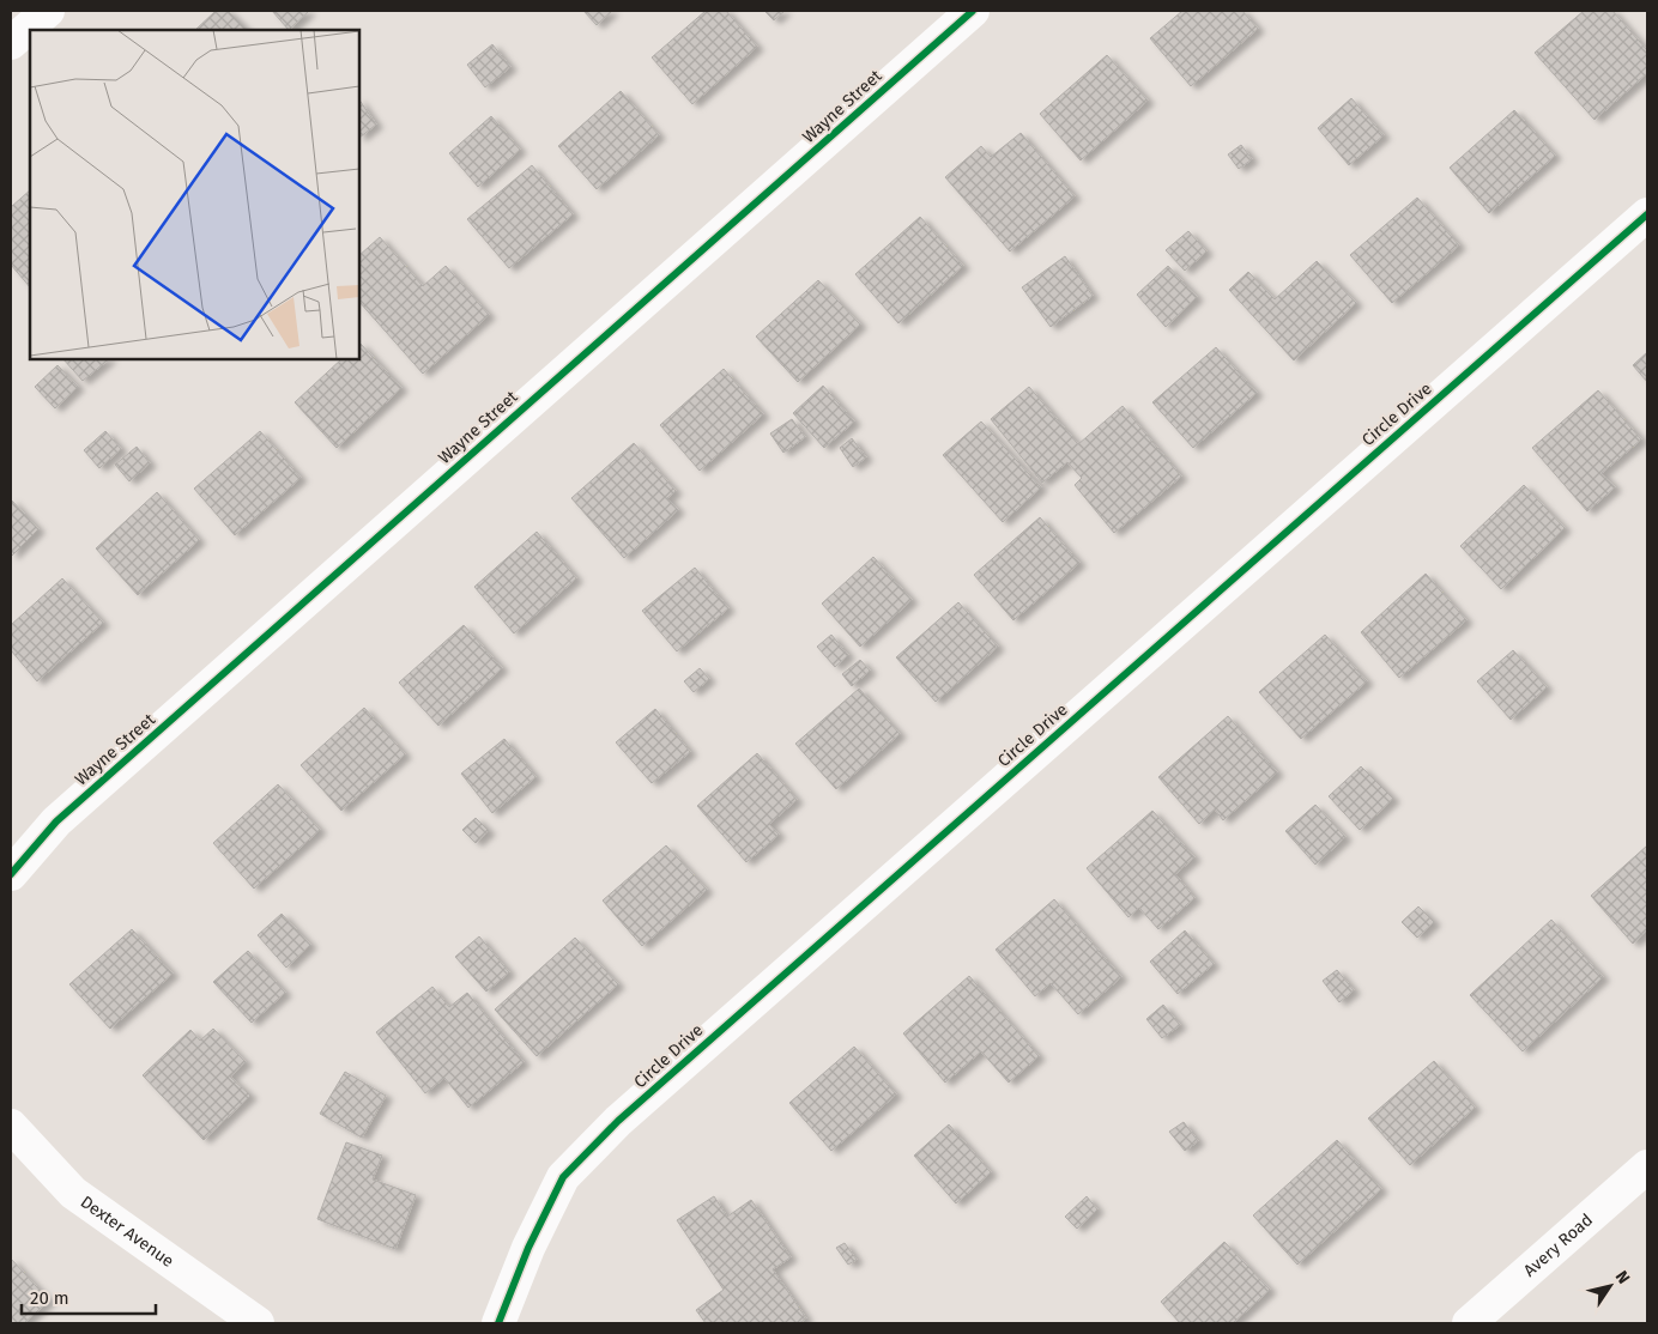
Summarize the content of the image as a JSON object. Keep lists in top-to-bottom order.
{
  "streets": {
    "street": [
      "Wayne Street",
      "Circle Drive",
      "Dexter Avenue",
      "Avery Road"
    ]
  },
  "scale_bar": "20 m",
  "north": "top right"
}
